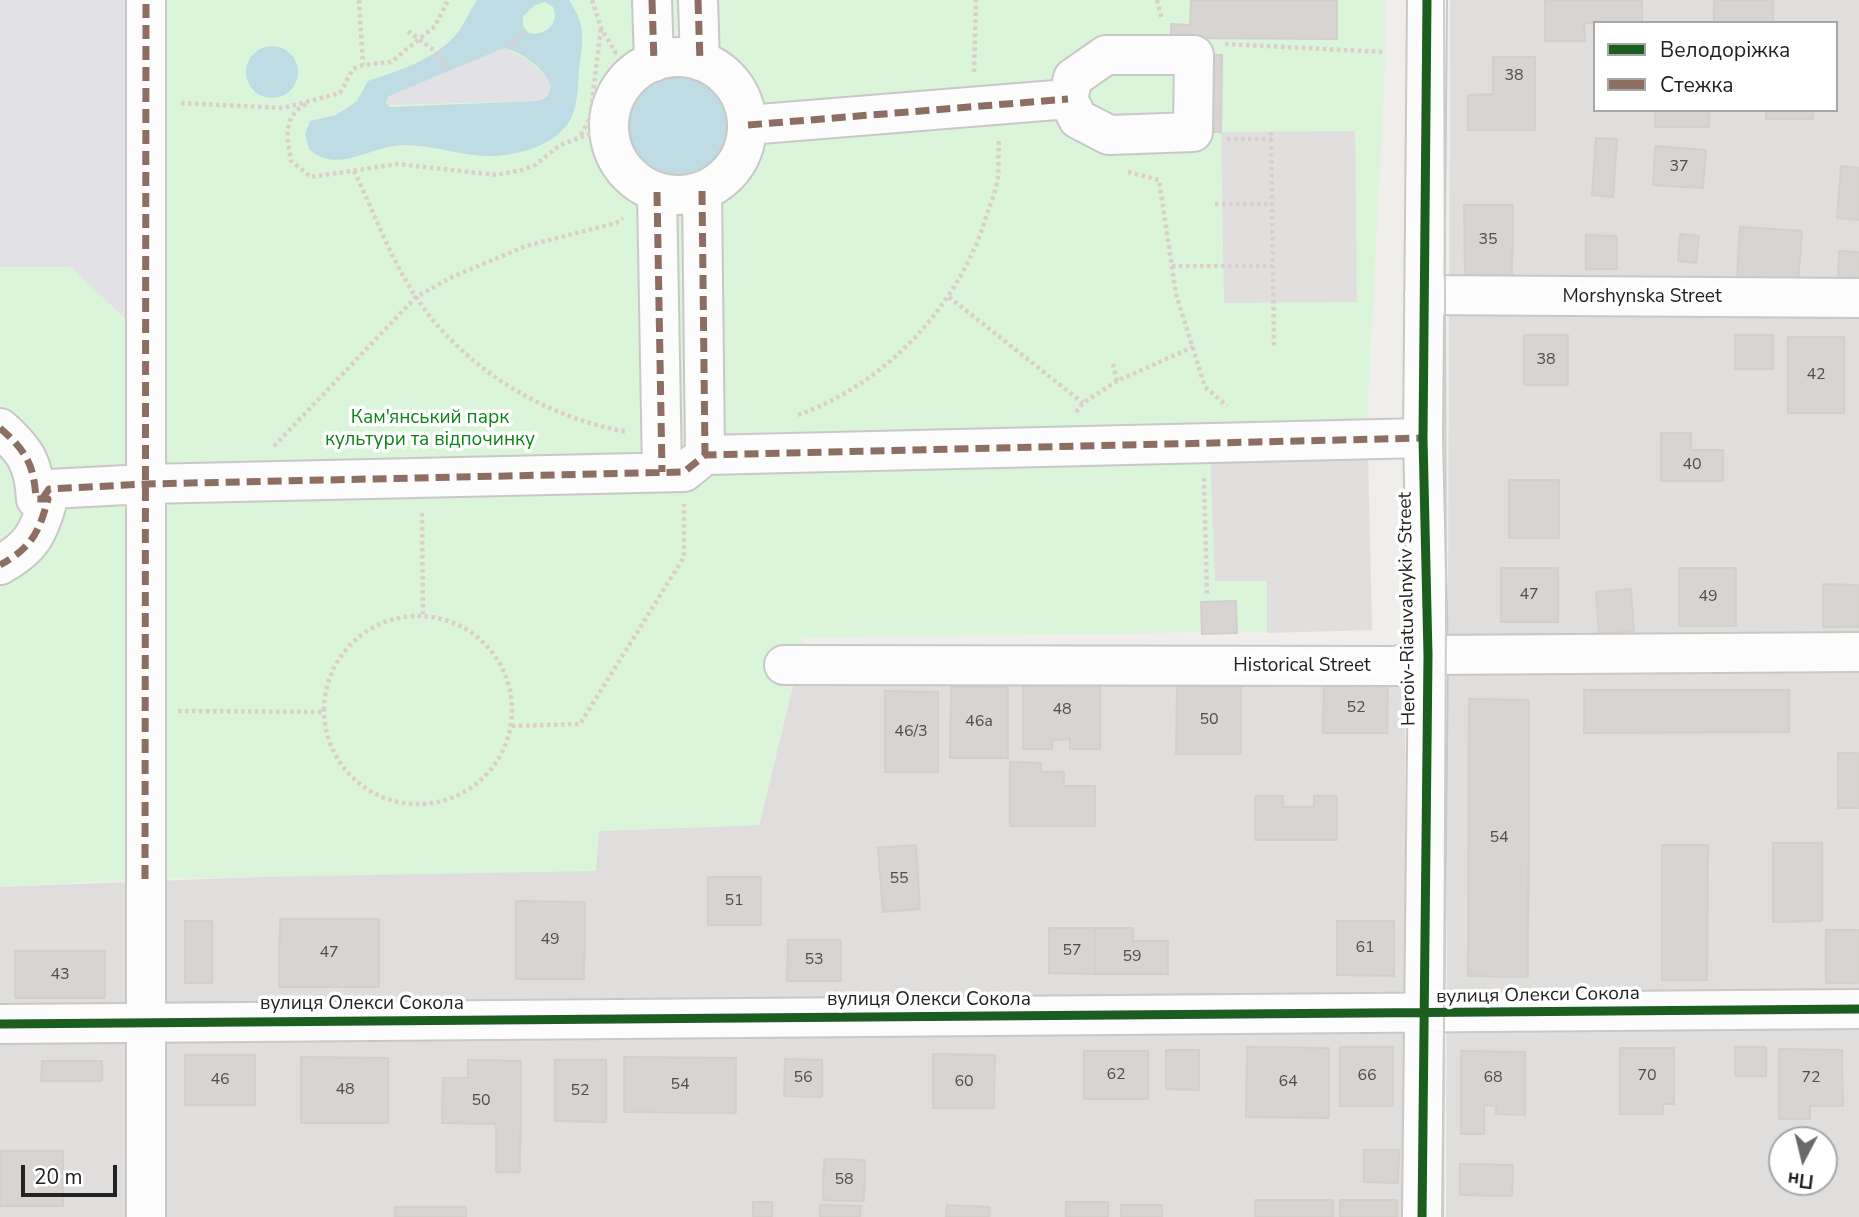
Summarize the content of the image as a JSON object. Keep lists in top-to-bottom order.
{
  "streets": {
    "street": [
      "Morshynska Street",
      "Heroiv-Riatuvalnykiv Street",
      "Historical Street",
      "вулиця Олекси Сокола"
    ]
  },
  "crossings": [
    ["Morshynska Street", "Heroiv-Riatuvalnykiv Street"],
    ["Heroiv-Riatuvalnykiv Street", "Historical Street"],
    ["Heroiv-Riatuvalnykiv Street", "вулиця Олекси Сокола"]
  ],
  "parks": ["Кам'янський парк культури та відпочинку"],
  "house_numbers": [
    "38",
    "37",
    "35",
    "38",
    "42",
    "40",
    "47",
    "49",
    "52",
    "48",
    "50",
    "46а",
    "46/3",
    "54",
    "55",
    "51",
    "49",
    "61",
    "57",
    "47",
    "59",
    "53",
    "43",
    "62",
    "66",
    "70",
    "56",
    "68",
    "72",
    "46",
    "60",
    "64",
    "54",
    "48",
    "52",
    "50",
    "58"
  ],
  "legend": ["Велодоріжка", "Стежка"],
  "scale_bar": "20 m",
  "north": "bottom"
}
